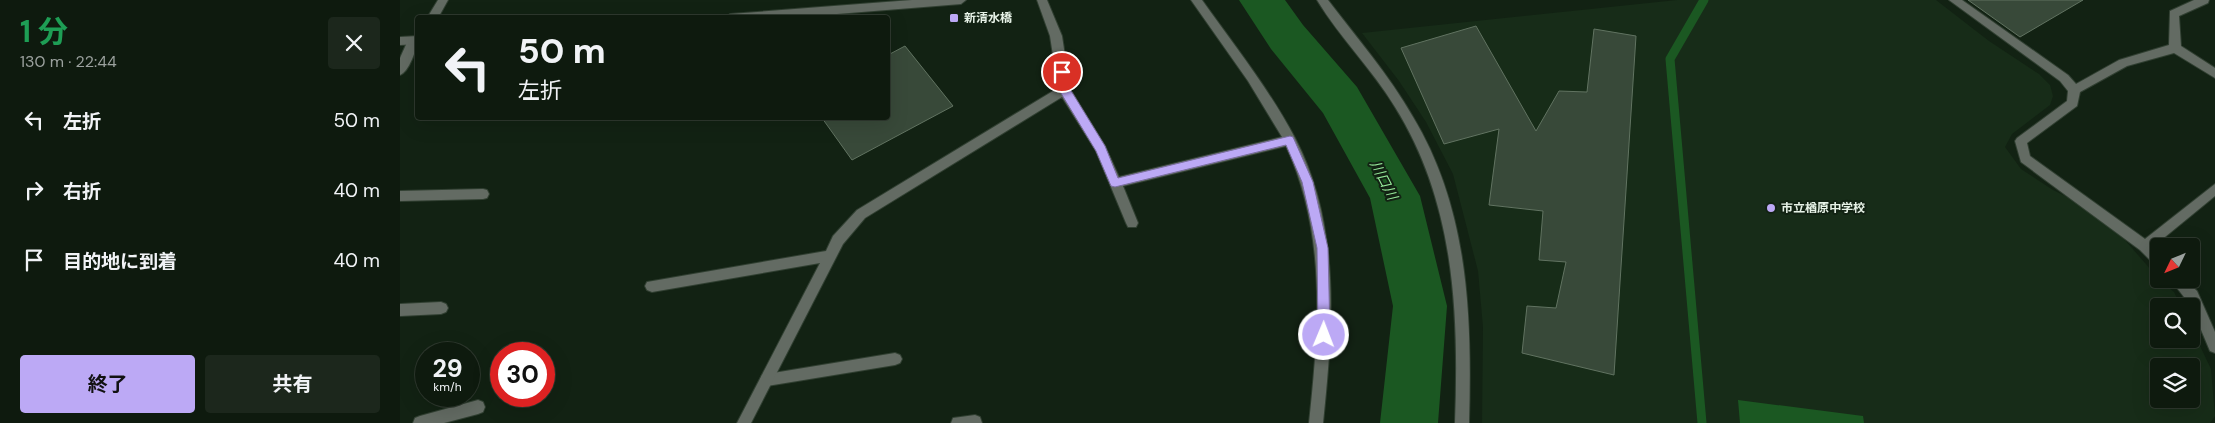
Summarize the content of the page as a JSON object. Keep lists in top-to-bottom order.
{
  "water": ["川口川"],
  "places": {
    "transit": ["新清水橋"],
    "other": ["市立楢原中学校"]
  },
  "north": "bottom left",
  "page": {
    "heading": ["1 分", "130 m · 22:44"],
    "turn": ["50 m", "左折"],
    "list": [
      {
        "name": "左折",
        "value": "50 m"
      },
      {
        "name": "右折",
        "value": "40 m"
      },
      {
        "name": "目的地に到着",
        "value": "40 m"
      }
    ],
    "speed": "29 km/h",
    "limit": "30",
    "buttons": ["終了", "共有"]
  }
}
